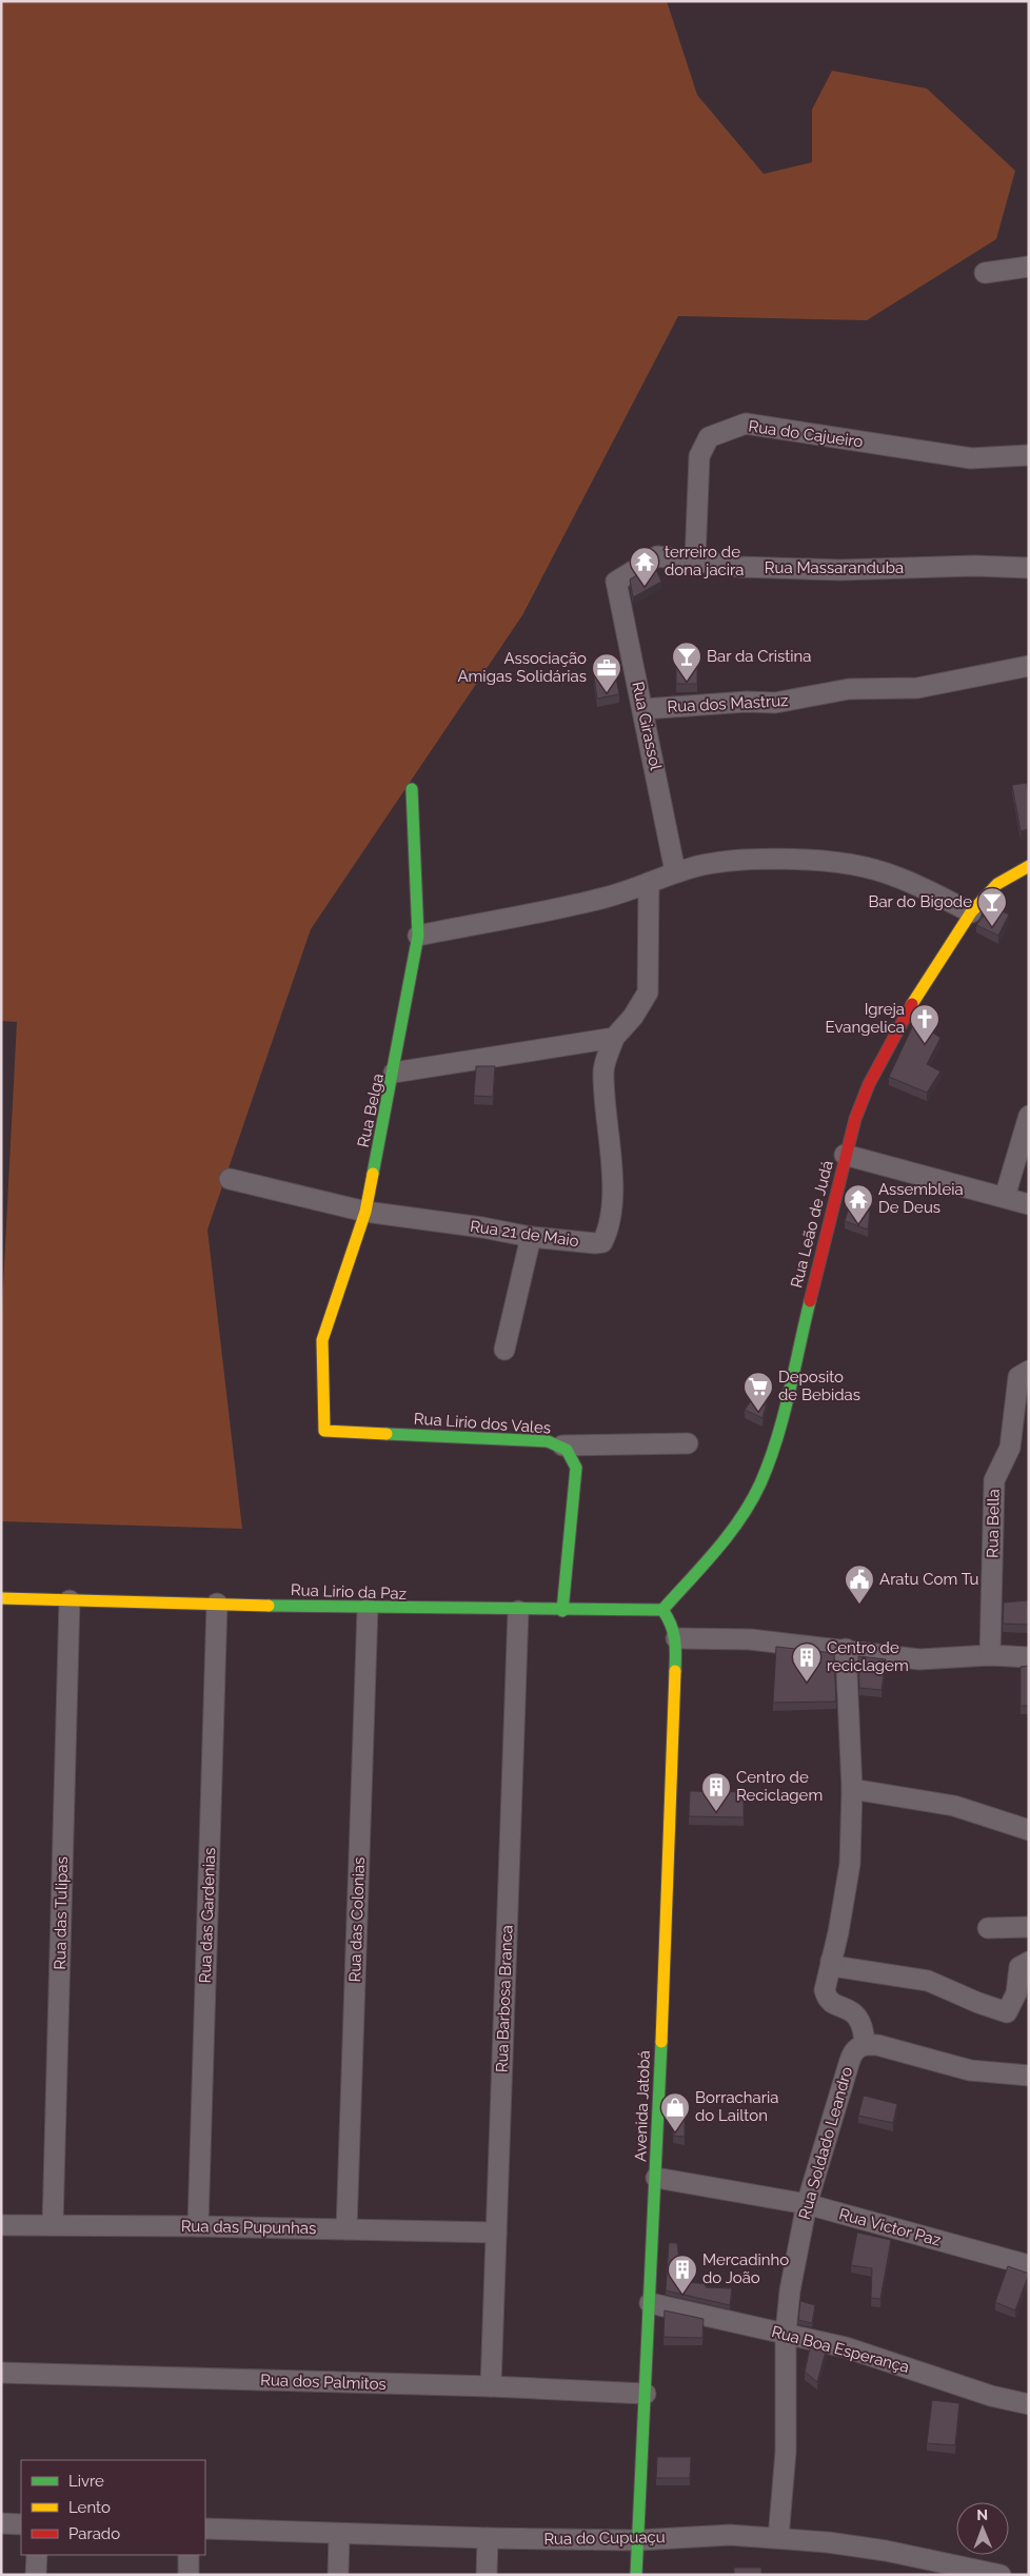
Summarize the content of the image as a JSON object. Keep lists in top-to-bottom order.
{
  "streets": {
    "street": [
      "Rua do Cajueiro",
      "Rua Massaranduba",
      "Rua dos Mastruz",
      "Rua Girassol",
      "Rua Belga",
      "Rua Leão de Judá",
      "Rua 21 de Maio",
      "Rua Lirio dos Vales",
      "Rua Bella",
      "Rua Lirio da Paz",
      "Rua das Tulipas",
      "Rua das Gardenias",
      "Rua das Colonias",
      "Rua Barbosa Branca",
      "Avenida Jatobá",
      "Rua Soldado Leandro",
      "Rua das Pupunhas",
      "Rua Victor Paz",
      "Rua Boa Esperança",
      "Rua dos Palmitos",
      "Rua do Cupuaçu"
    ]
  },
  "crossings": [
    ["Rua do Cajueiro", "Rua Massaranduba"],
    ["Rua Massaranduba", "Rua Girassol"],
    ["Rua dos Mastruz", "Rua Girassol"],
    ["Rua Belga", "Rua 21 de Maio"],
    ["Rua Belga", "Rua Lirio dos Vales"],
    ["Rua Leão de Judá", "Rua Lirio da Paz"],
    ["Rua Lirio dos Vales", "Rua Lirio da Paz"],
    ["Rua Lirio da Paz", "Rua das Tulipas"],
    ["Rua Lirio da Paz", "Rua das Gardenias"],
    ["Rua Lirio da Paz", "Rua das Colonias"],
    ["Rua Lirio da Paz", "Rua Barbosa Branca"],
    ["Rua das Tulipas", "Rua das Pupunhas"],
    ["Rua das Gardenias", "Rua das Pupunhas"],
    ["Rua das Colonias", "Rua das Pupunhas"],
    ["Rua Barbosa Branca", "Rua das Pupunhas"],
    ["Rua Barbosa Branca", "Rua dos Palmitos"],
    ["Avenida Jatobá", "Rua Victor Paz"],
    ["Avenida Jatobá", "Rua Boa Esperança"],
    ["Avenida Jatobá", "Rua dos Palmitos"],
    ["Avenida Jatobá", "Rua do Cupuaçu"],
    ["Rua Soldado Leandro", "Rua Victor Paz"],
    ["Rua Soldado Leandro", "Rua Boa Esperança"],
    ["Rua Soldado Leandro", "Rua do Cupuaçu"]
  ],
  "places": {
    "temple": ["terreiro de dona jacira", "Assembleia De Deus"],
    "bar": ["Bar da Cristina", "Bar do Bigode"],
    "office": ["Associação Amigas Solidárias"],
    "church": ["Igreja Evangelica"],
    "supermarket": ["Deposito de Bebidas"],
    "public building": ["Aratu Com Tu"],
    "building": ["Centro de reciclagem", "Centro de Reciclagem", "Mercadinho do João"],
    "shop": ["Borracharia do Lailton"]
  },
  "legend": ["Livre", "Lento", "Parado"],
  "north": "top"
}
